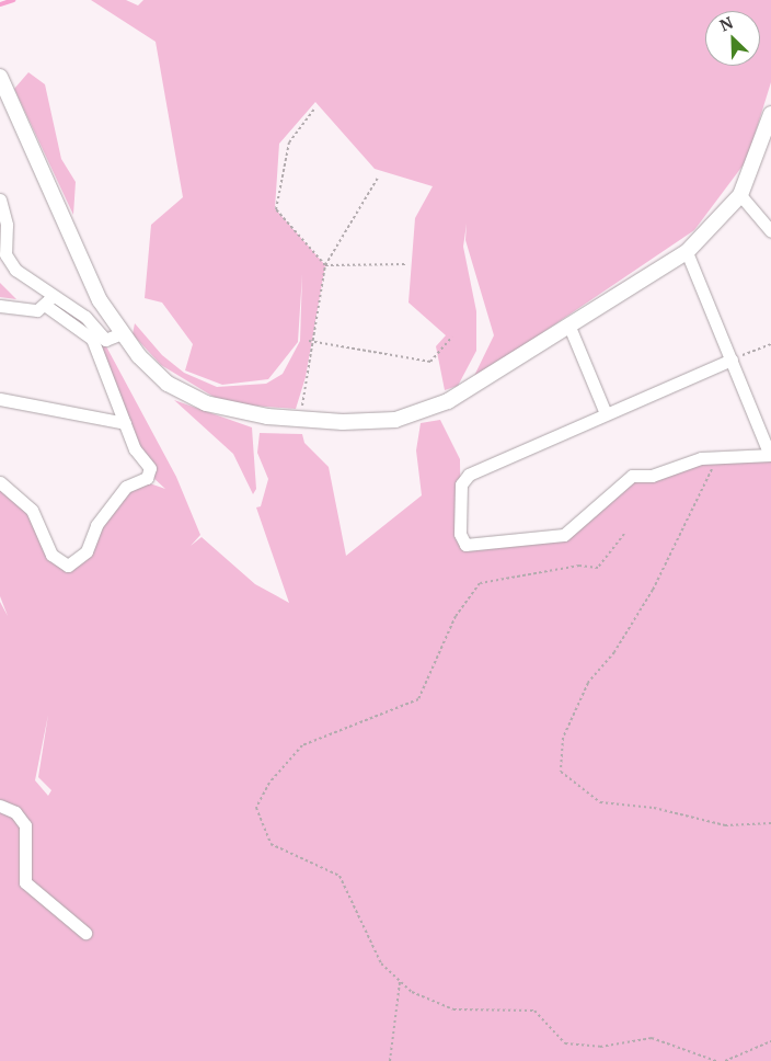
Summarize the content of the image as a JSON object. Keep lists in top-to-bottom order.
{
  "north": "top left"
}
